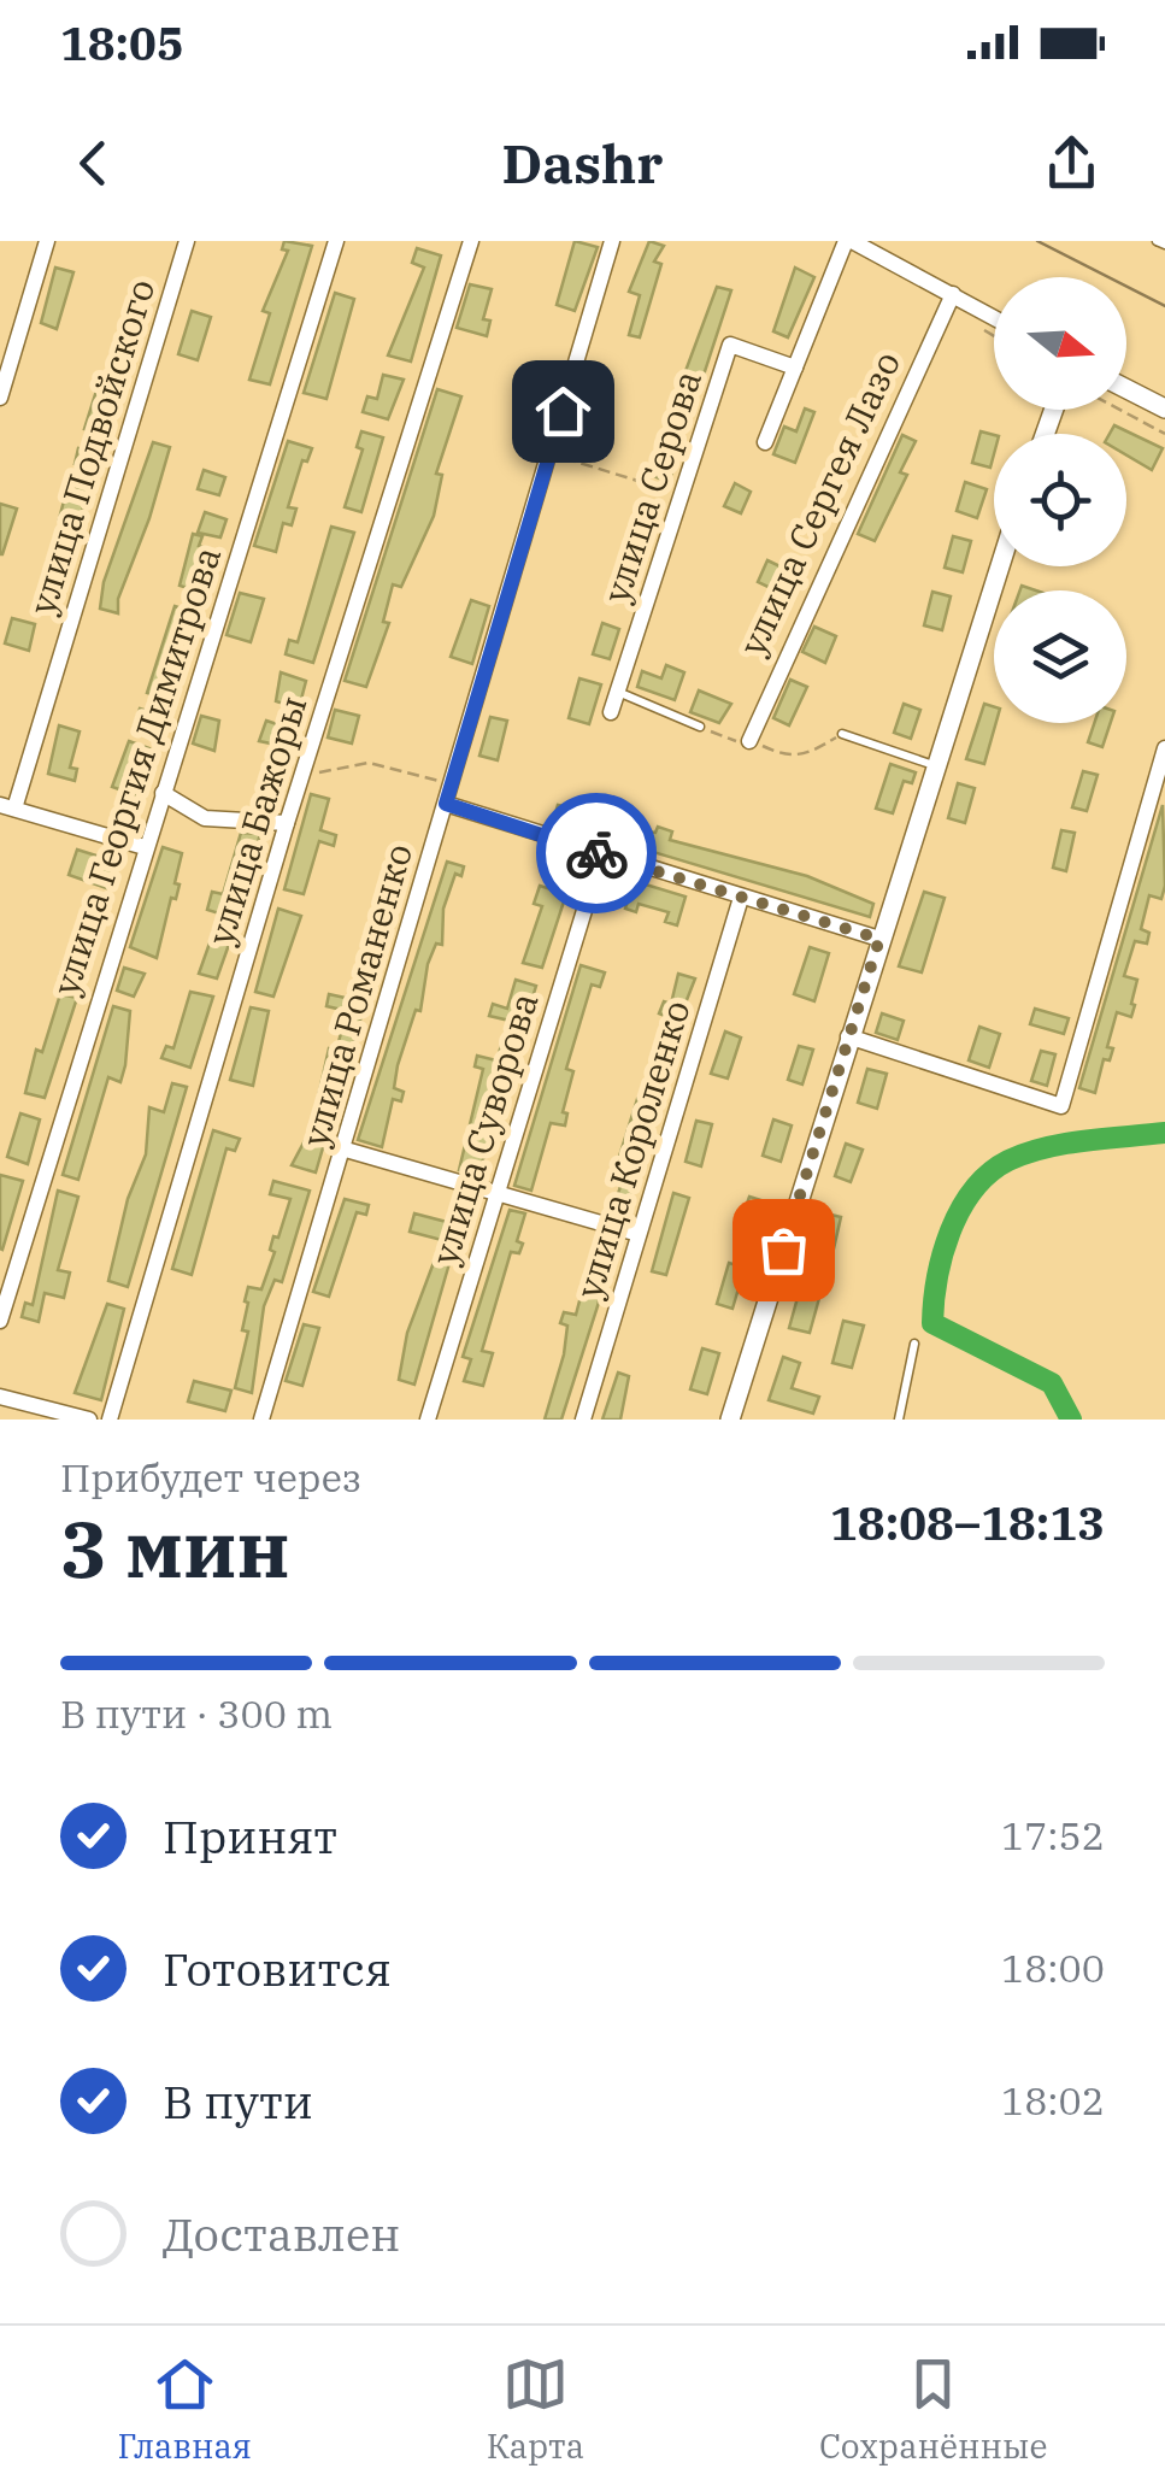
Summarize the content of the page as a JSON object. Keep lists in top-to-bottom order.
{
  "streets": {
    "street": [
      "улица Подвойского",
      "улица Серова",
      "улица Сергея Лазо",
      "улица Георгия Димитрова",
      "улица Бажоры",
      "улица Романенко",
      "улица Суворова",
      "улица Короленко"
    ]
  },
  "north": "right",
  "page": {
    "status": "18:05",
    "header": "Dashr",
    "heading": ["3 мин", "Прибудет через", "18:08–18:13"],
    "bar": "В пути · 300 m",
    "list": [
      ["Принят", "17:52"],
      ["Готовится", "18:00"],
      ["В пути", "18:02"],
      "Доставлен"
    ],
    "tabs": ["Главная", "Карта", "Сохранённые"]
  }
}
